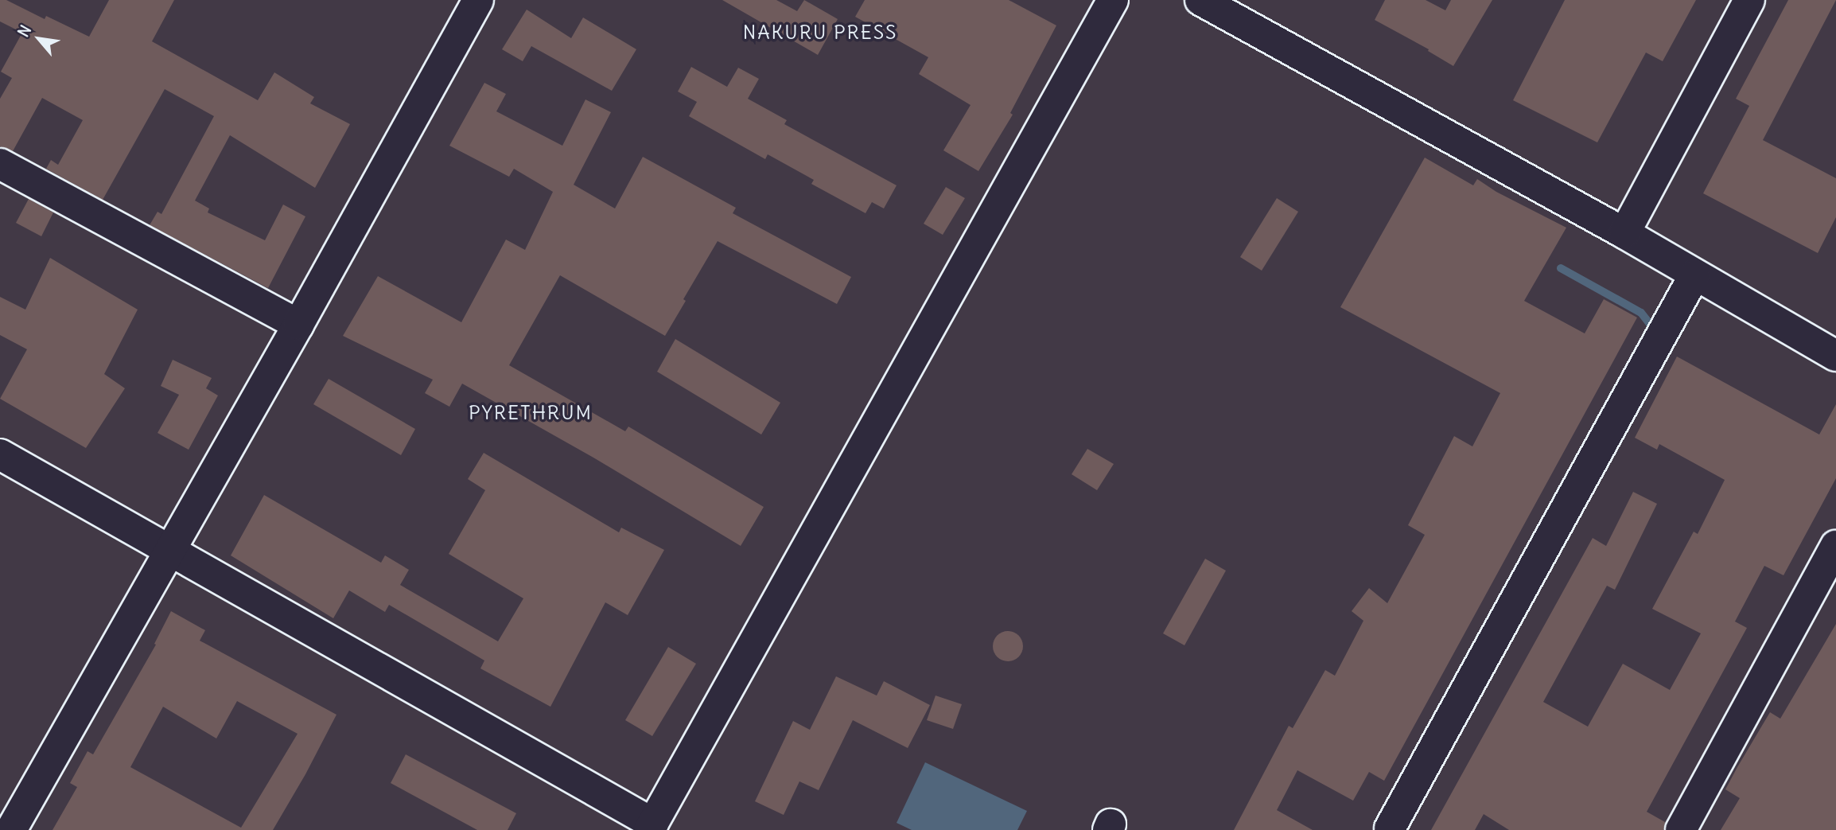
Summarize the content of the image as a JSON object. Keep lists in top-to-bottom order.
{
  "districts": ["NAKURU PRESS", "PYRETHRUM"],
  "north": "top left"
}
